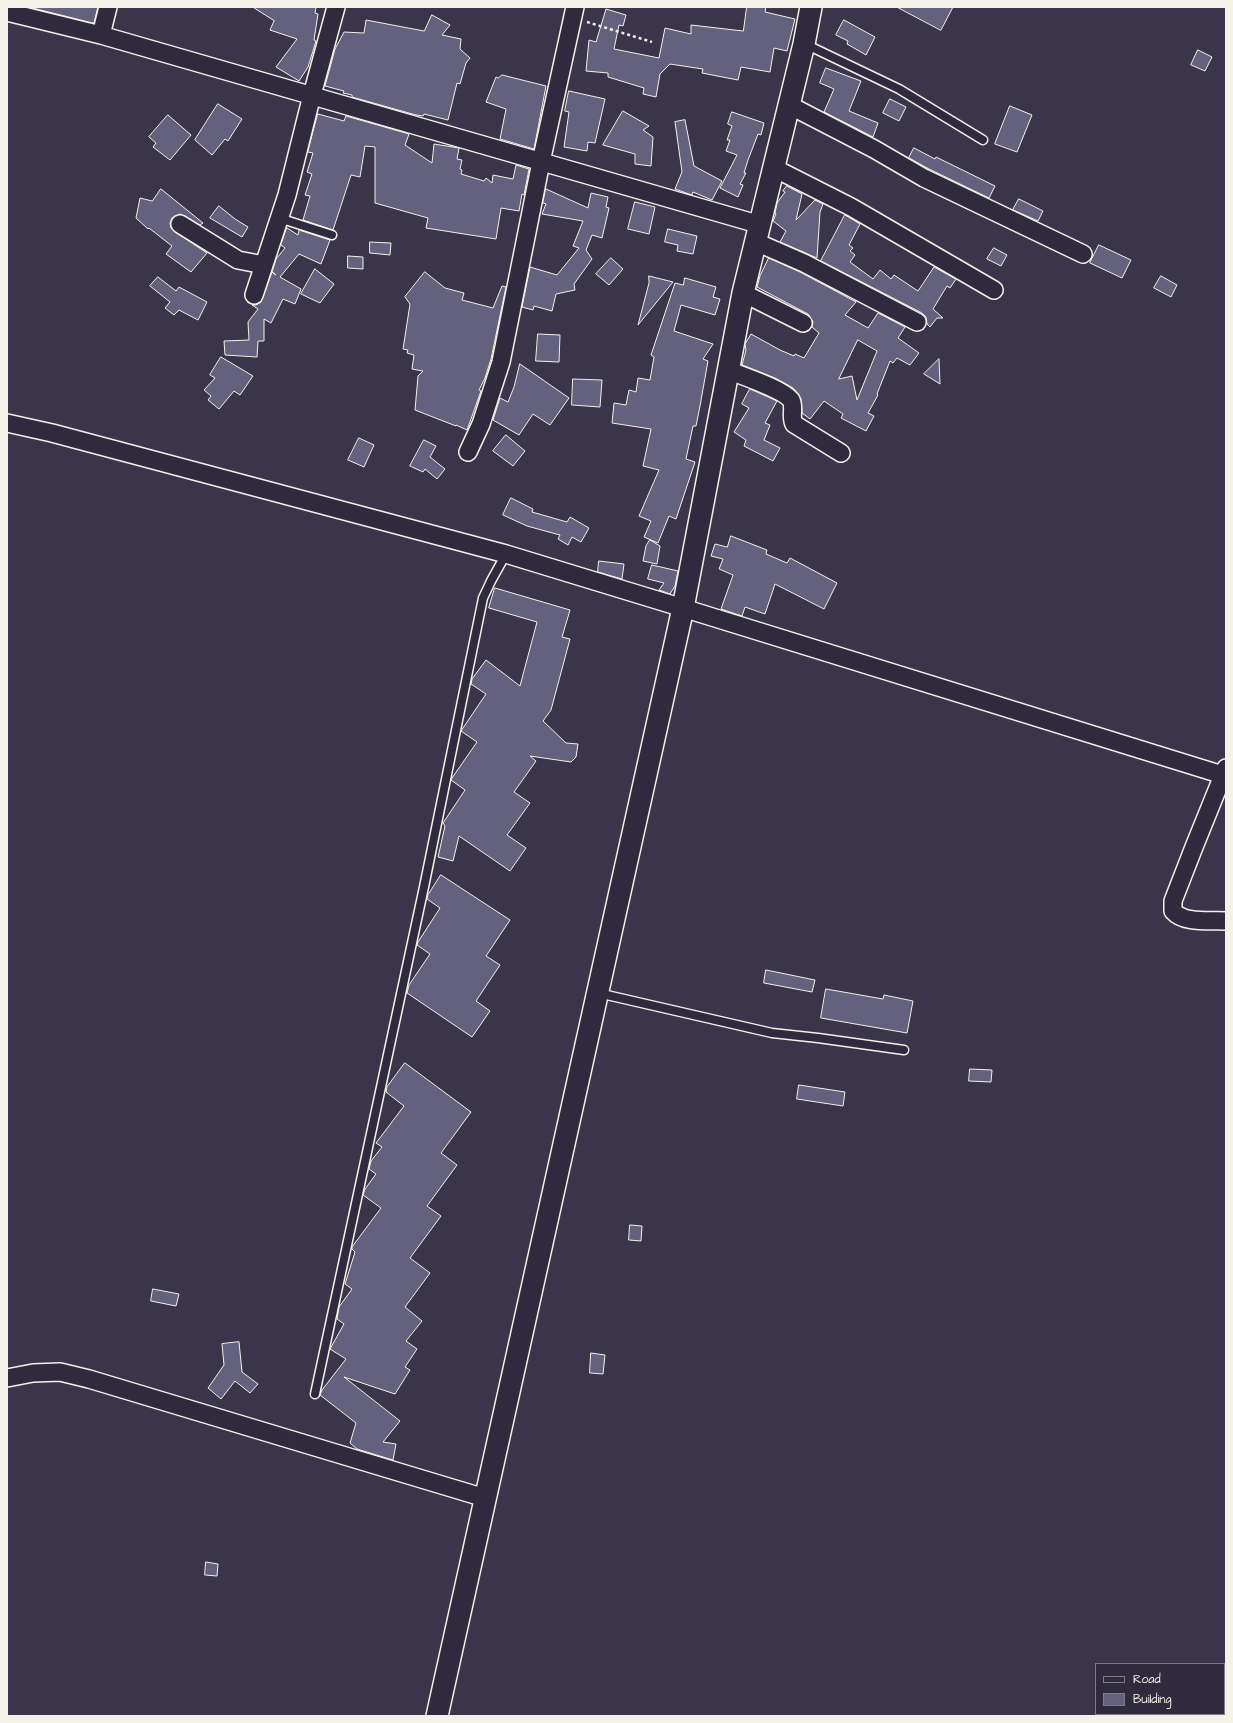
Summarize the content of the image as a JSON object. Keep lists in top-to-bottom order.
{
  "legend": ["Road", "Building"]
}
